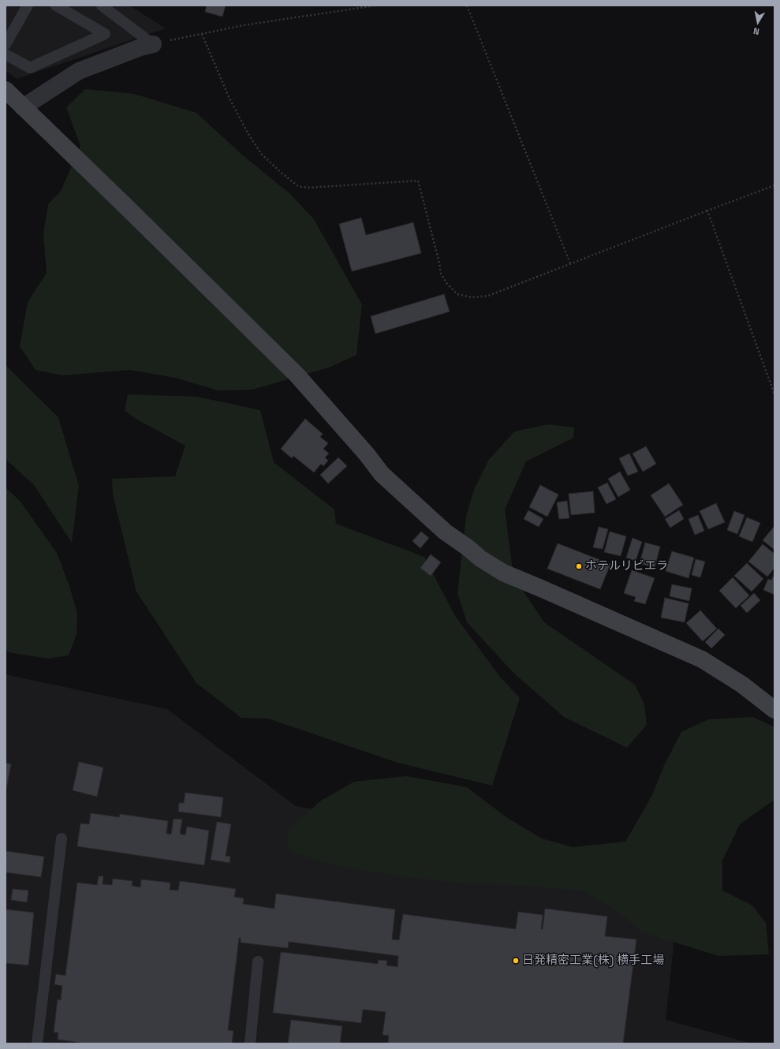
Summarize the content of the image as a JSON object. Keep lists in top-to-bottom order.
{
  "places": ["ホテルリビエラ", "日発精密工業(株) 横手工場"],
  "north": "bottom"
}
